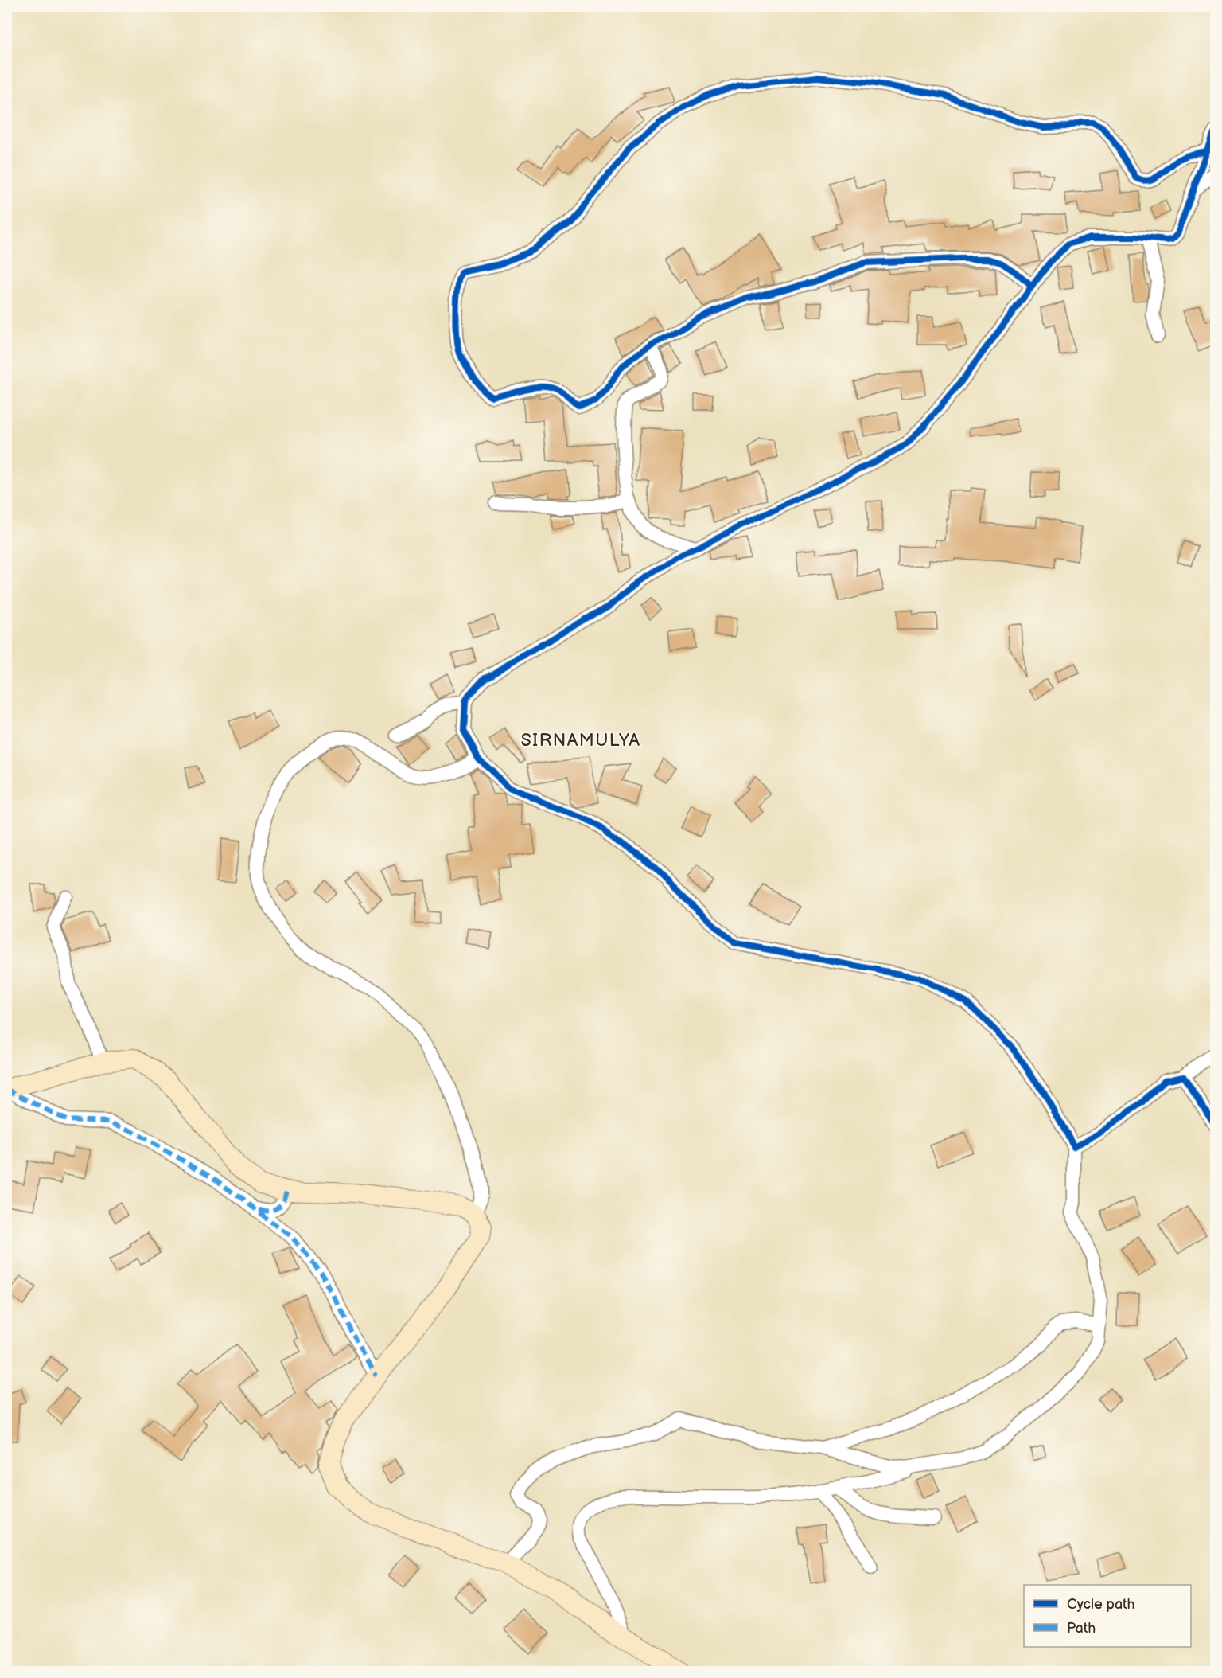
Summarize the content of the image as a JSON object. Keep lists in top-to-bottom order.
{
  "districts": ["SIRNAMULYA"],
  "legend": ["Cycle path", "Path"]
}
